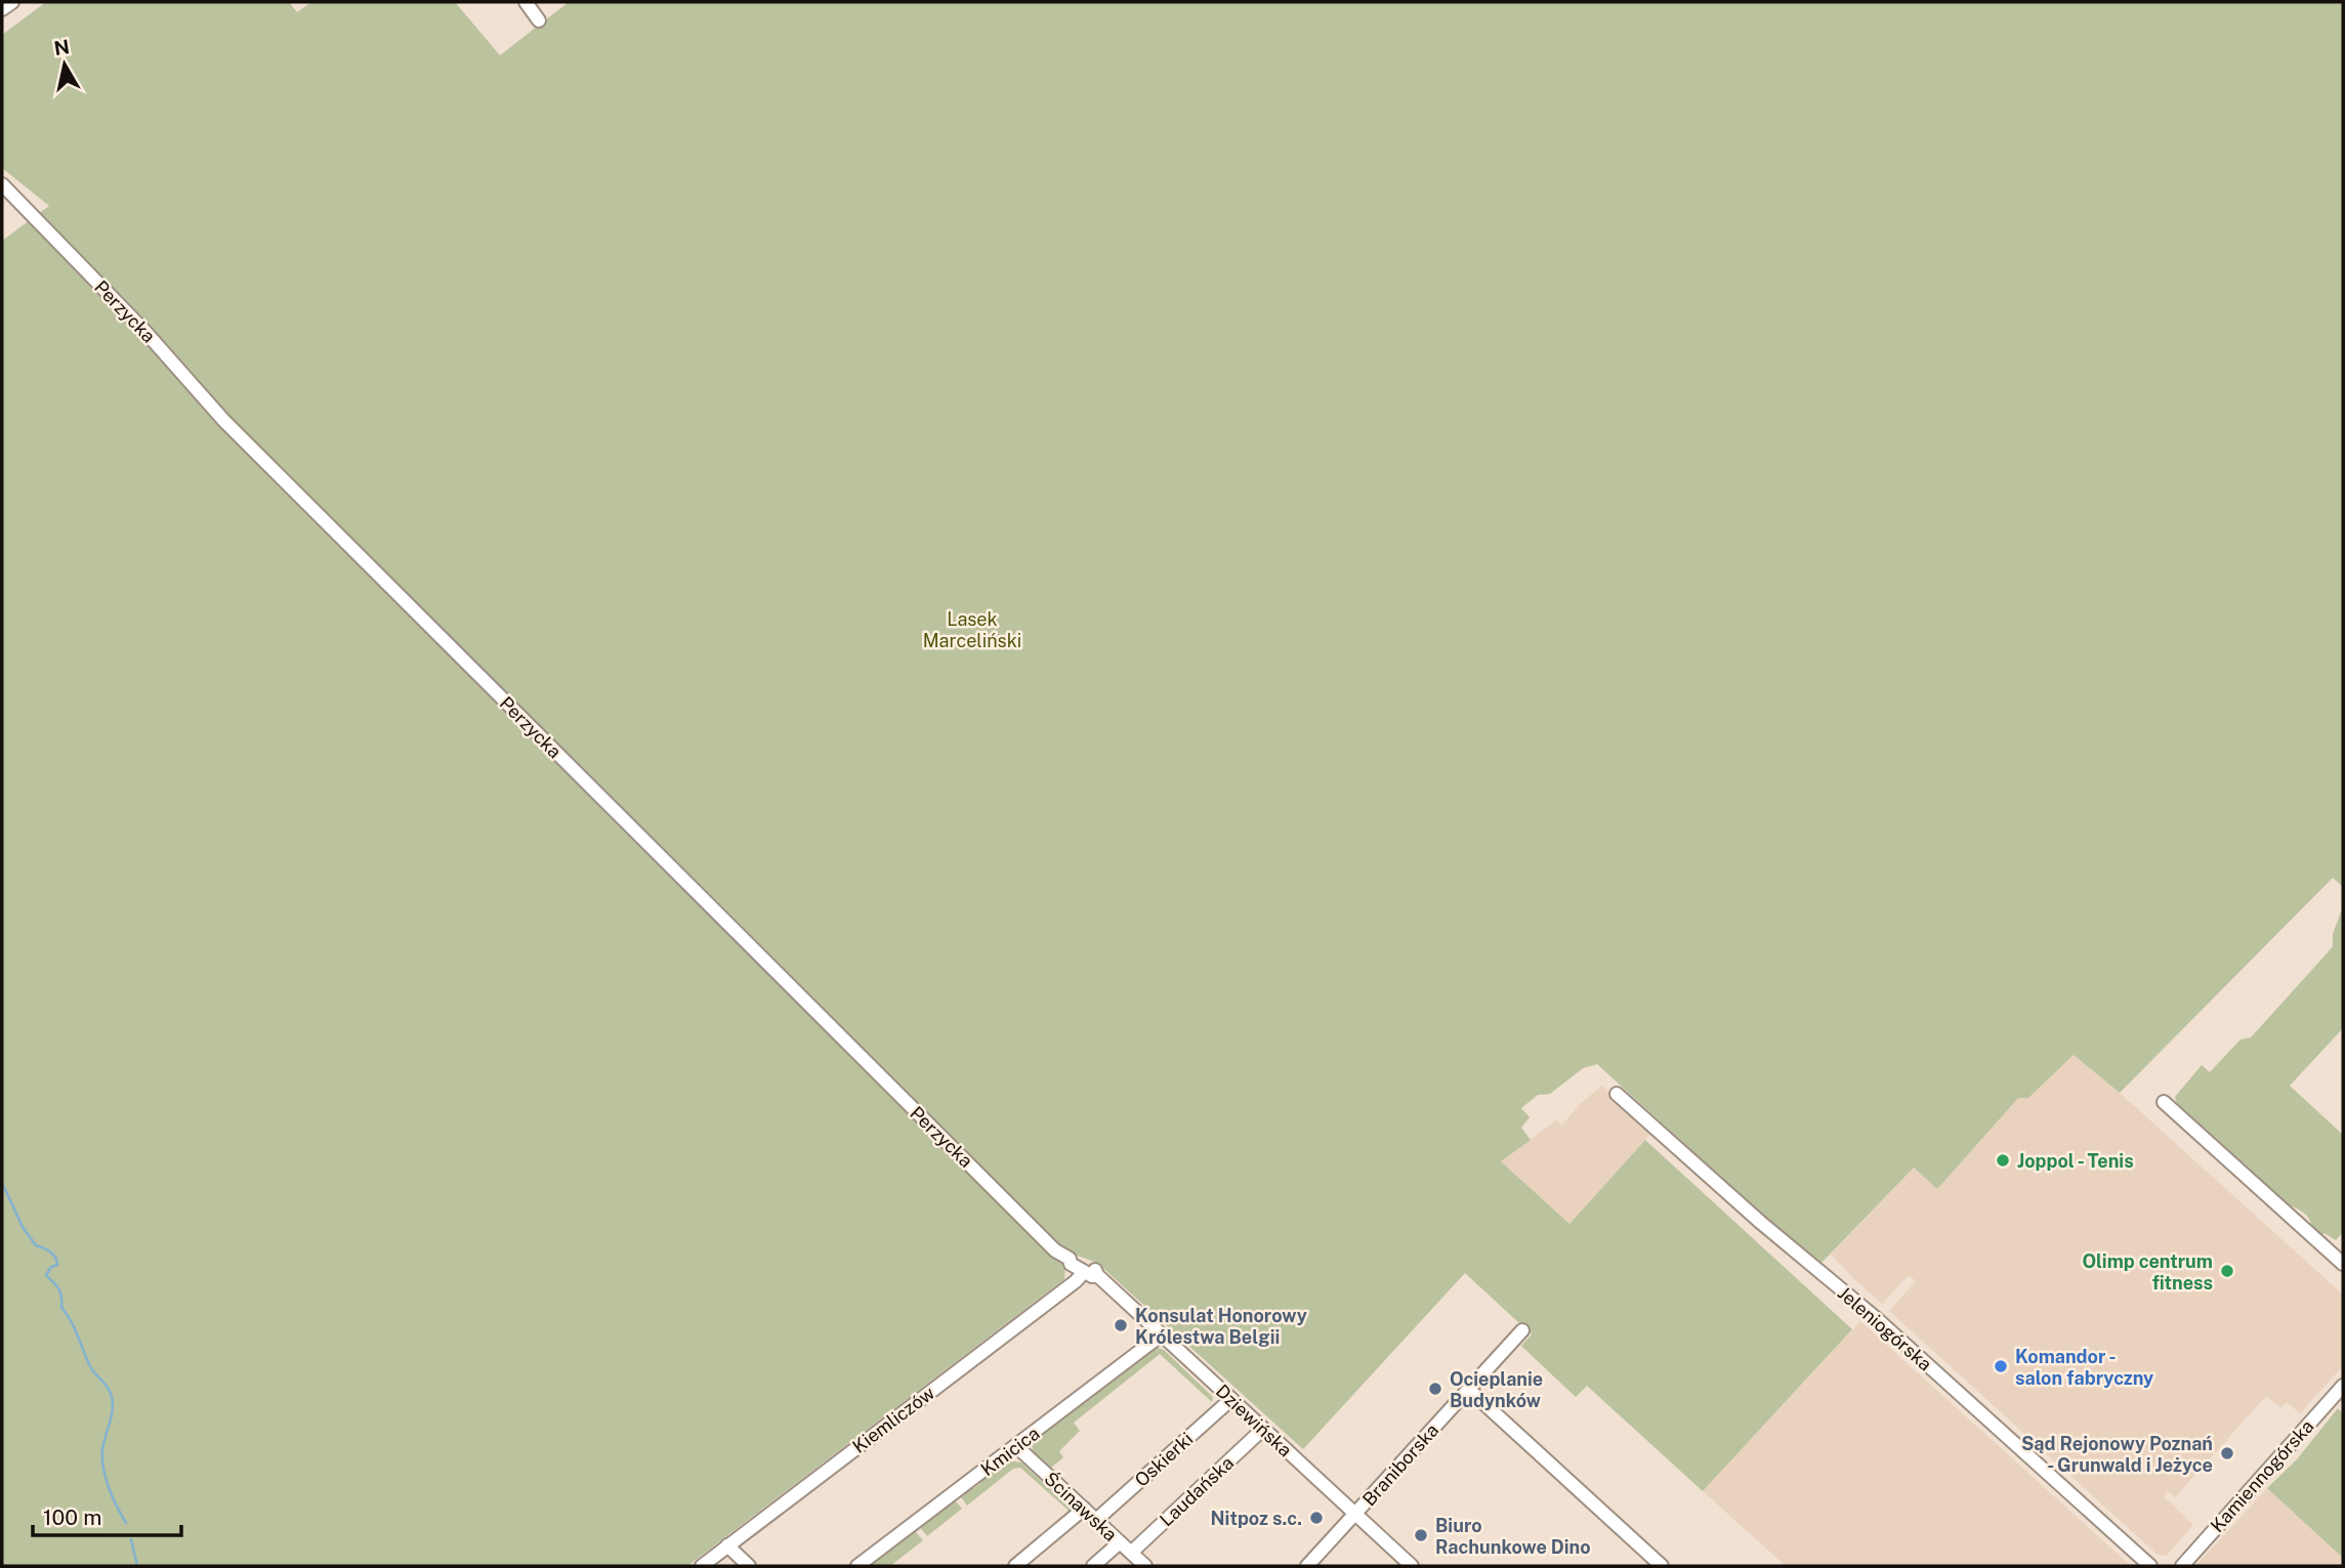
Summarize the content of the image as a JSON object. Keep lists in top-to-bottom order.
{
  "streets": {
    "street": [
      "Perzycka",
      "Jeleniogórska",
      "Kiemliczów",
      "Dziewińska",
      "Kmicica",
      "Oskierki",
      "Braniborska",
      "Kamiennogórska",
      "Laudańska",
      "Ścinawska"
    ]
  },
  "crossings": [
    ["Perzycka", "Dziewińska"],
    ["Kiemliczów", "Dziewińska"],
    ["Dziewińska", "Kmicica"],
    ["Dziewińska", "Oskierki"],
    ["Dziewińska", "Braniborska"],
    ["Dziewińska", "Laudańska"],
    ["Kmicica", "Ścinawska"],
    ["Oskierki", "Ścinawska"],
    ["Laudańska", "Ścinawska"]
  ],
  "parks": ["Lasek Marceliński"],
  "places": [
    "Joppol - Tenis",
    "Olimp centrum fitness",
    "Konsulat Honorowy Królestwa Belgii",
    "Komandor - salon fabryczny",
    "Ocieplanie Budynków",
    "Sąd Rejonowy Poznań - Grunwald i Jeżyce",
    "Nitpoz s.c.",
    "Biuro Rachunkowe Dino"
  ],
  "scale_bar": "100 m",
  "north": "top"
}
